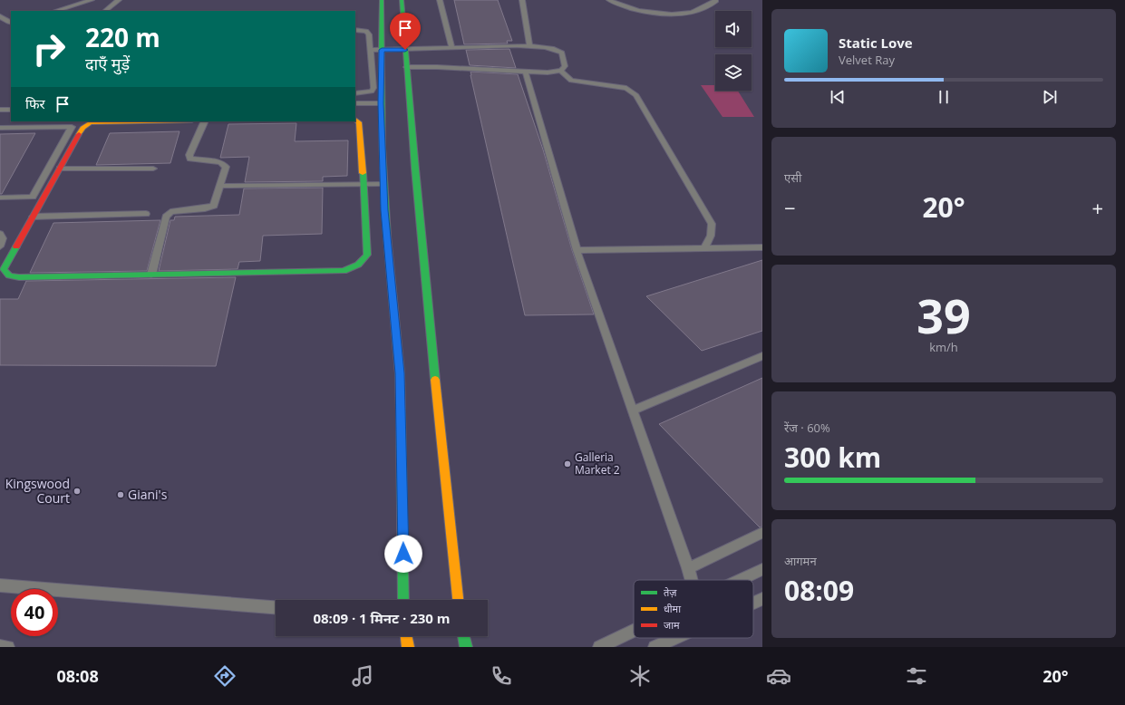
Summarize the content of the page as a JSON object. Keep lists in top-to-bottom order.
{
  "places": ["Galleria Market 2", "Kingswood Court", "Giani's"],
  "legend": ["तेज़", "धीमा", "जाम"],
  "page": {
    "turn": ["220 m", "दाएँ मुड़ें"],
    "song": ["Static Love", "Velvet Ray"],
    "then": "फिर",
    "tile": [
      "एसी",
      ["39", "km/h"],
      ["रेंज · 60%", "300 km"],
      ["आगमन", "08:09"]
    ],
    "heat": ["−", "20°", "+"],
    "limit": "40",
    "trip": "08:09 · 1 मिनट · 230 m",
    "tabs": ["08:08", "20°"]
  }
}
